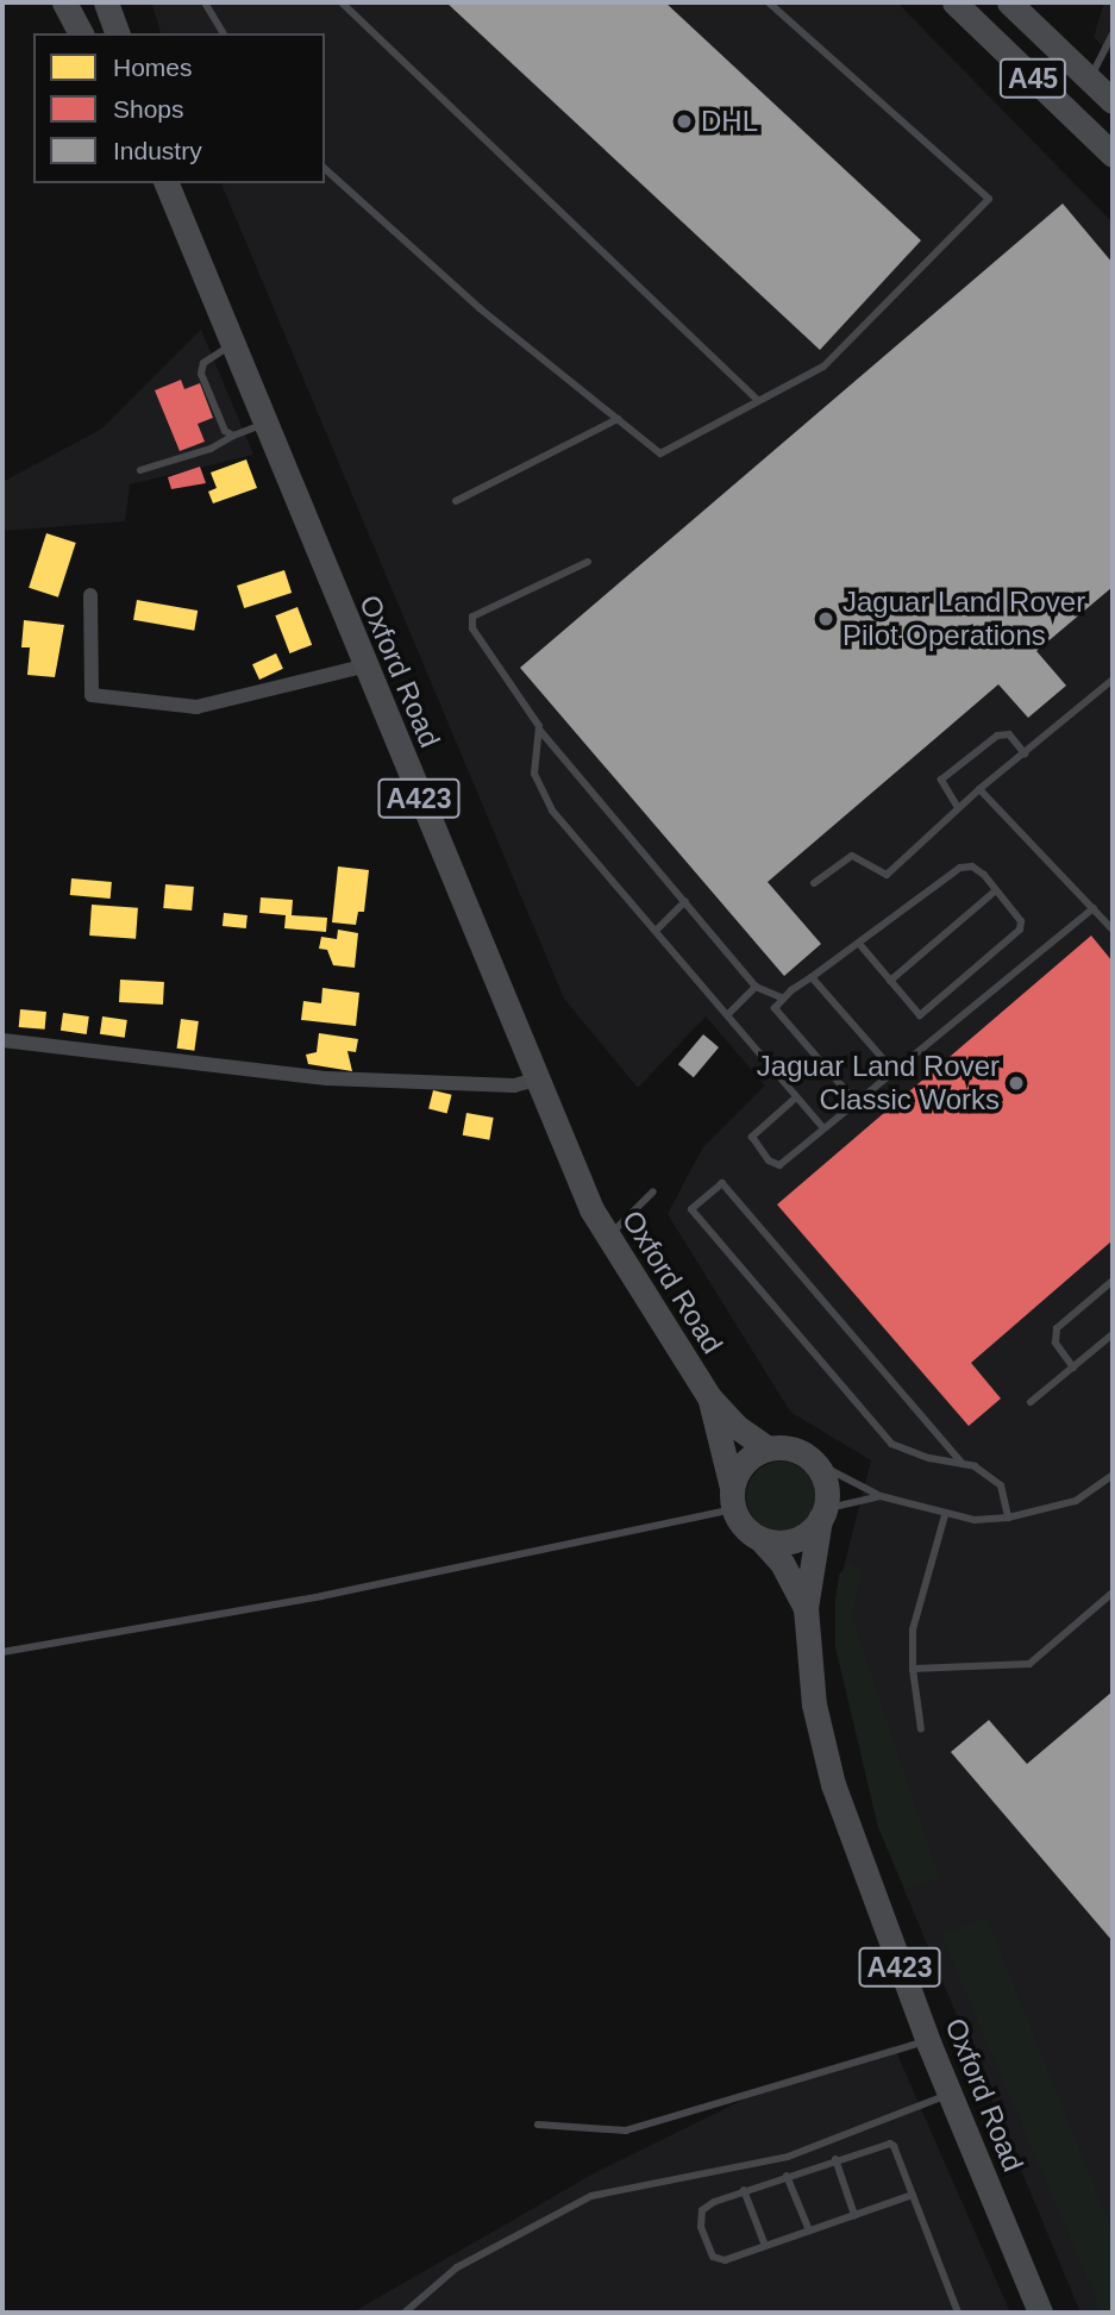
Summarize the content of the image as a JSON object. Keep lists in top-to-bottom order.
{
  "streets": {
    "highway": ["A45", "Oxford Road", "A423"]
  },
  "places": ["DHL", "Jaguar Land Rover Pilot Operations", "Jaguar Land Rover Classic Works"],
  "legend": ["Homes", "Shops", "Industry"]
}
